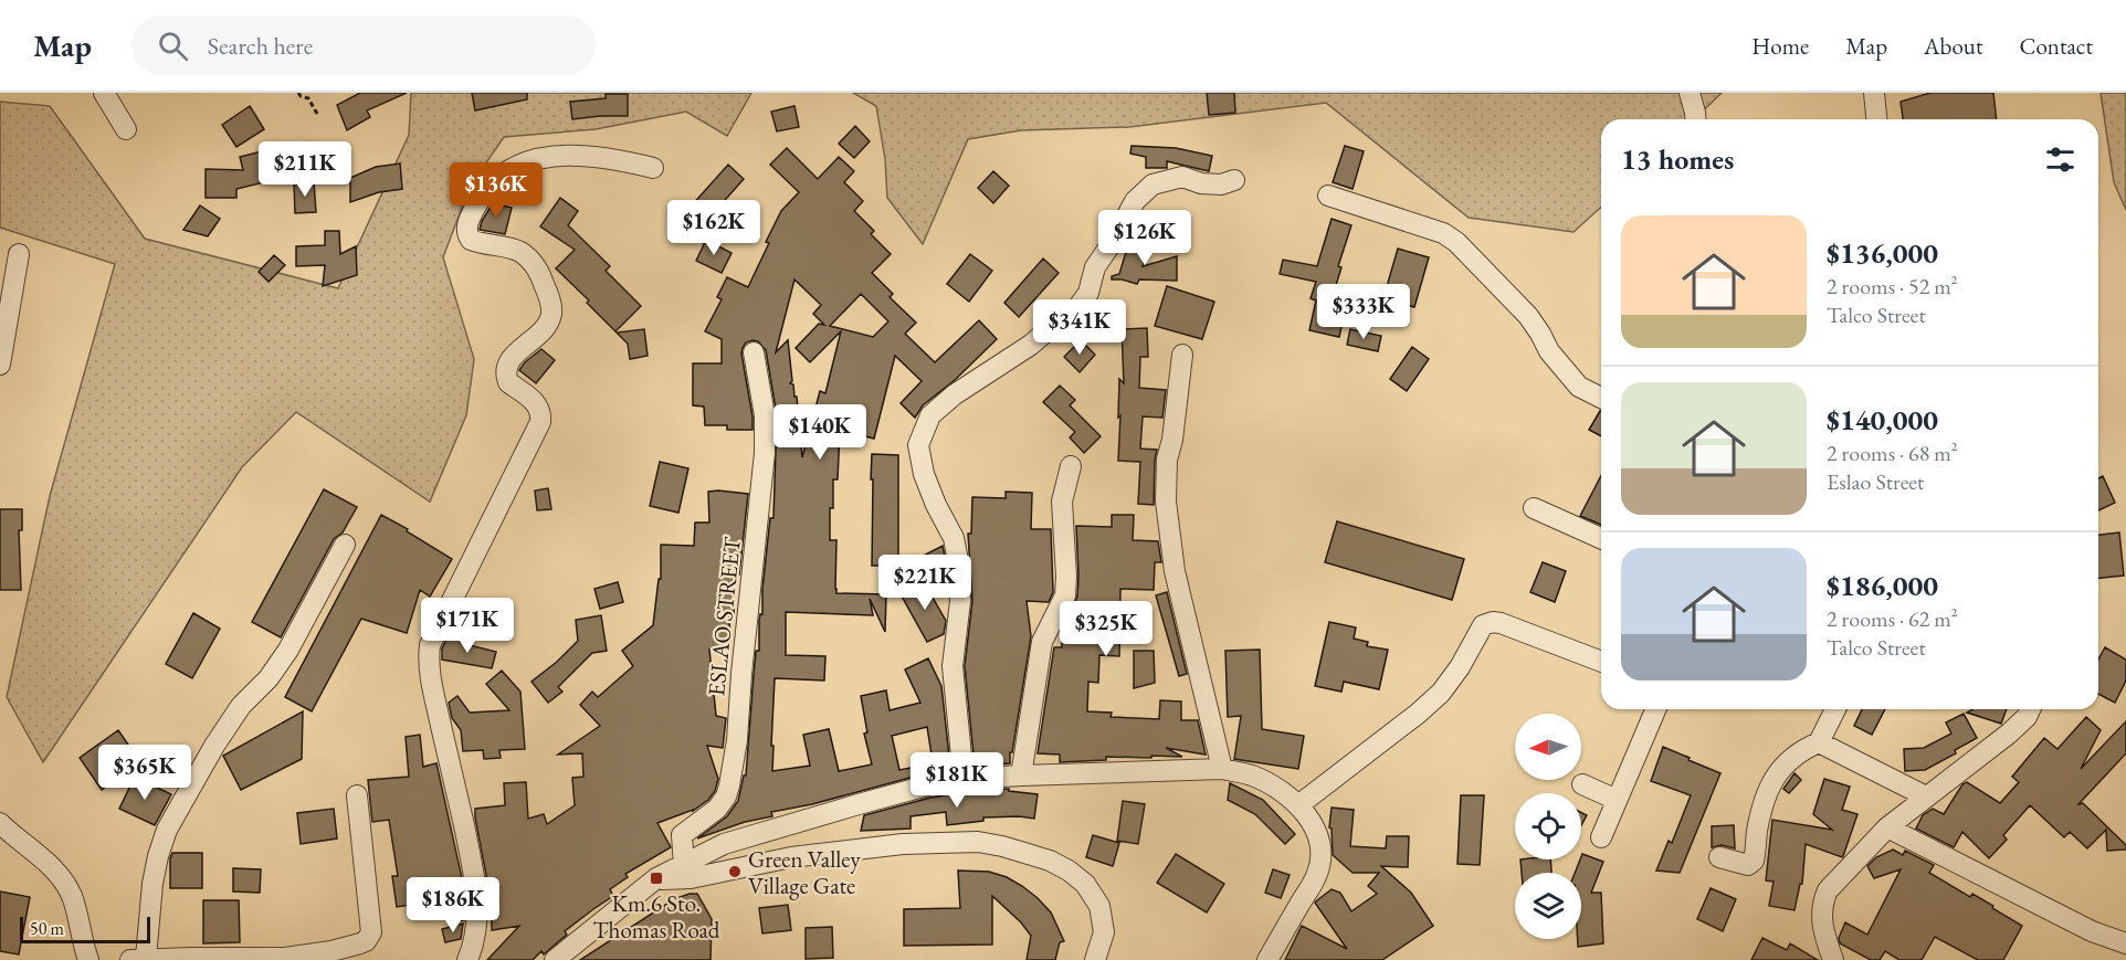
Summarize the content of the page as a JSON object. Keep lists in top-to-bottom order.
{
  "streets": {
    "street": ["ESLAO STREET"]
  },
  "places": {
    "other": ["Green Valley Village Gate"],
    "transit": ["Km.6 Sto. Thomas Road"]
  },
  "scale_bar": "50 m",
  "north": "left",
  "page": {
    "header": "Map",
    "search": "Search here",
    "nav": [
      "Home",
      "Map",
      "About",
      "Contact"
    ],
    "heading": "13 homes",
    "price": [
      "$211K",
      "$136K",
      "$162K",
      "$126K",
      "$333K",
      "$341K",
      "$140K",
      "$221K",
      "$171K",
      "$325K",
      "$365K",
      "$181K",
      "$186K"
    ],
    "list": [
      {
        "name": "$136,000",
        "note": "2 rooms · 52 m² · Talco Street"
      },
      {
        "name": "$140,000",
        "note": "2 rooms · 68 m² · Eslao Street"
      },
      {
        "name": "$186,000",
        "note": "2 rooms · 62 m² · Talco Street"
      }
    ],
    "scale": "50 m"
  }
}
